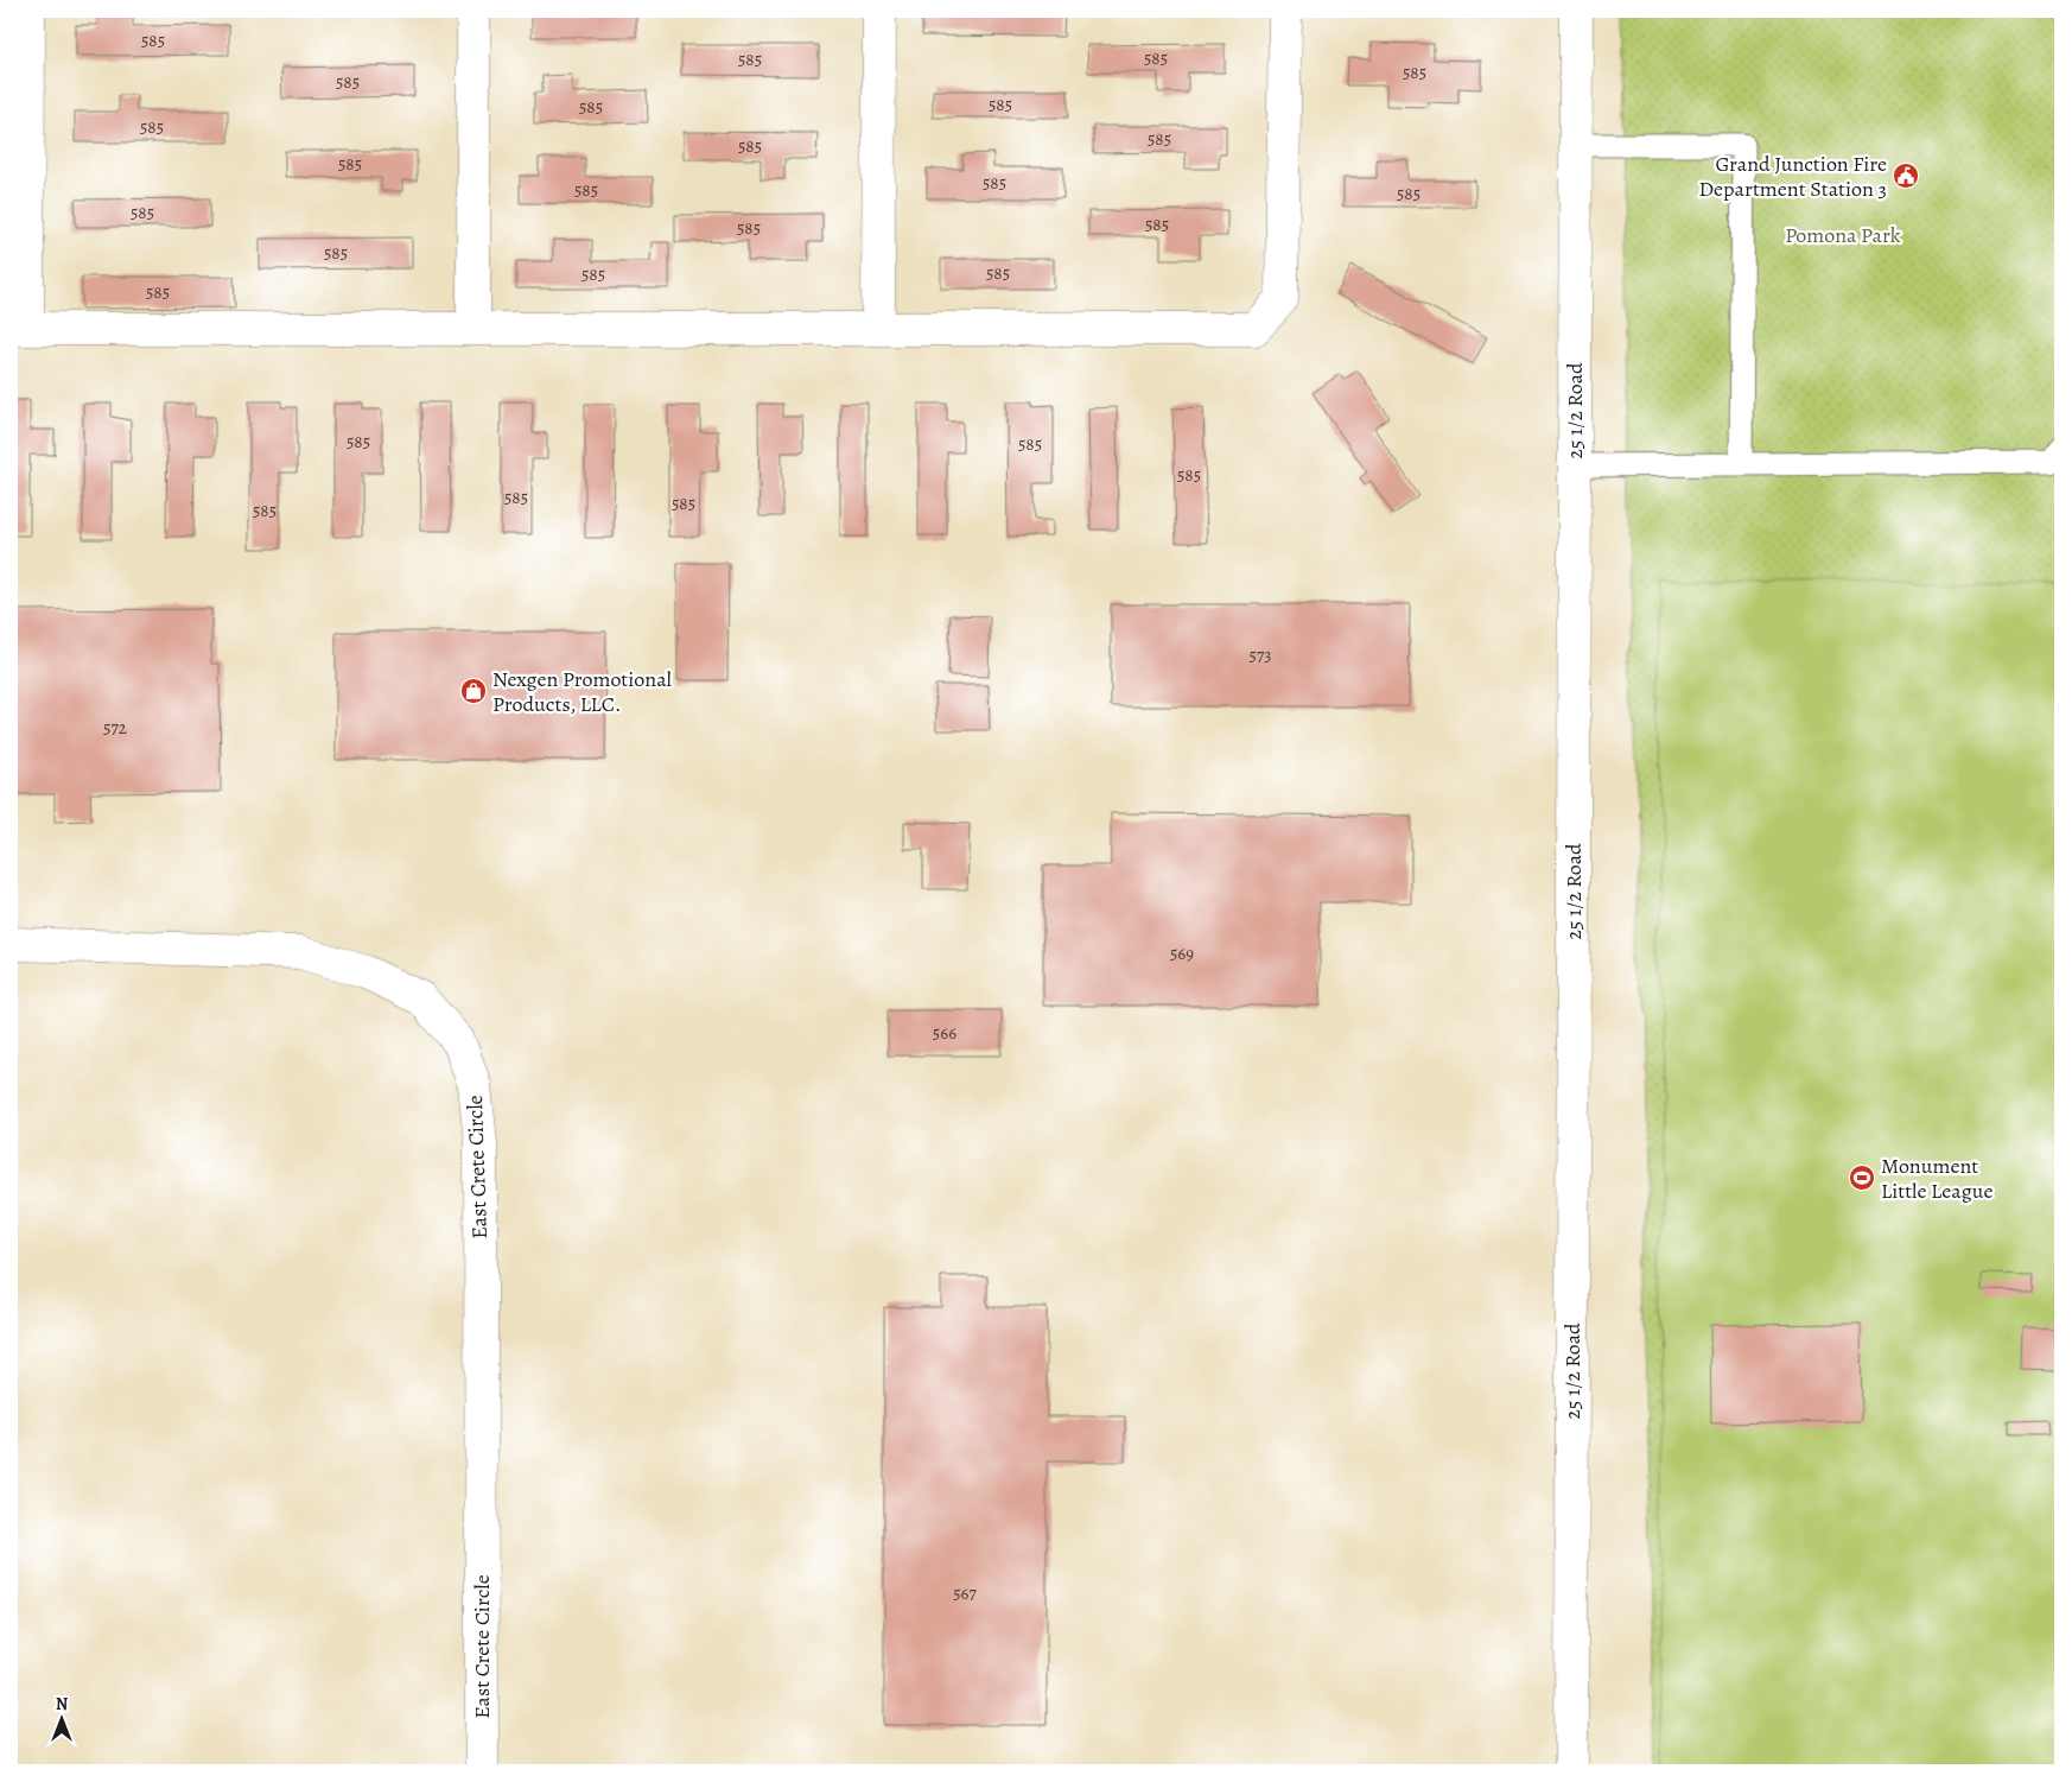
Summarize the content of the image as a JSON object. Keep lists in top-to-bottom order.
{
  "streets": {
    "street": ["25 1/2 Road", "East Crete Circle"]
  },
  "parks": ["Pomona Park"],
  "places": {
    "public building": ["Grand Junction Fire Department Station 3"],
    "shop": ["Nexgen Promotional Products, LLC."],
    "sports": ["Monument Little League"]
  },
  "house_numbers": [
    "585",
    "585",
    "585",
    "585",
    "585",
    "585",
    "585",
    "585",
    "585",
    "585",
    "585",
    "585",
    "585",
    "585",
    "585",
    "585",
    "585",
    "585",
    "585",
    "585",
    "585",
    "585",
    "585",
    "585",
    "585",
    "585",
    "585",
    "573",
    "572",
    "569",
    "566",
    "567"
  ],
  "north": "top"
}
